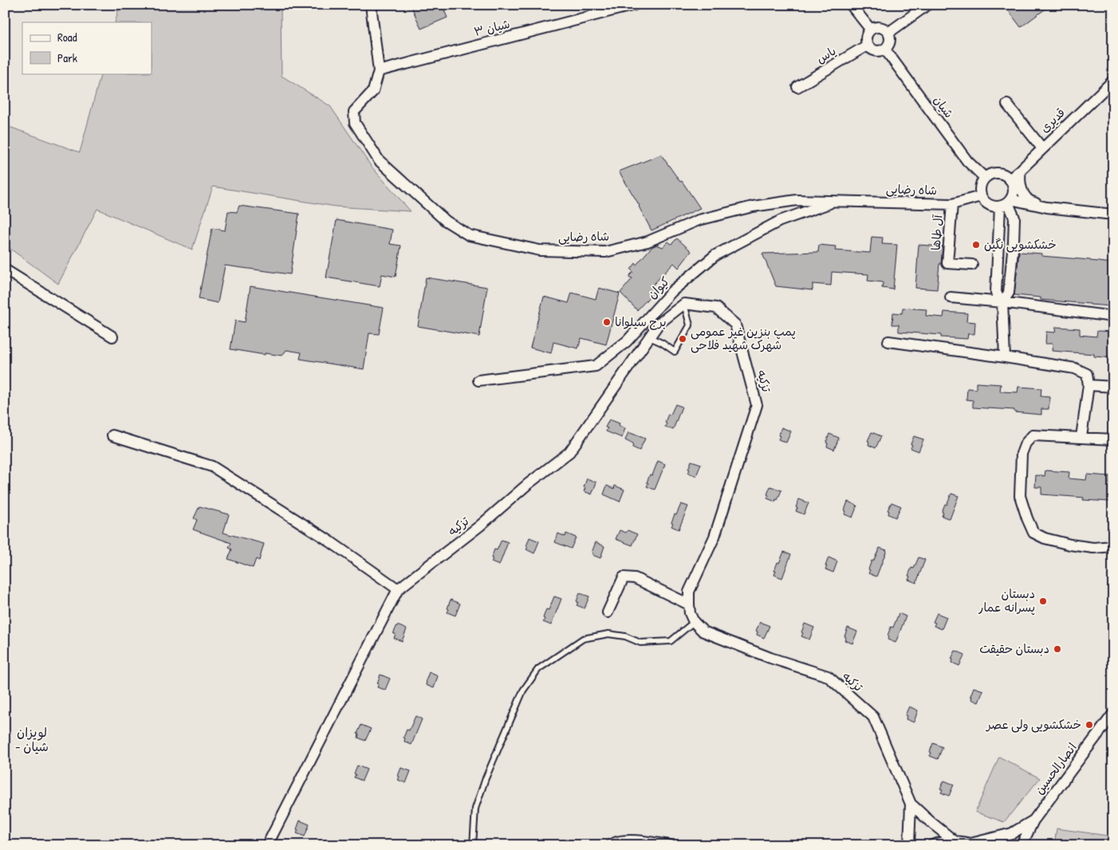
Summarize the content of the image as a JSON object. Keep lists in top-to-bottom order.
{
  "streets": {
    "street": [
      "شیان ۳",
      "یاس",
      "شیان",
      "قدیری",
      "شاه رضایی",
      "آل طاها",
      "کیوان",
      "تزکیه",
      "انصارالحسین"
    ]
  },
  "crossings": [
    ["شیان ۳", "شاه رضایی"],
    ["یاس", "شیان"],
    ["شیان", "قدیری"],
    ["شیان", "شاه رضایی"],
    ["قدیری", "شاه رضایی"],
    ["شاه رضایی", "آل طاها"],
    ["شاه رضایی", "کیوان"]
  ],
  "districts": ["لویزان - شیان"],
  "places": [
    "خشکشویی نگین",
    "برج سیلوانا",
    "پمپ بنزین غیر عمومی شهرک شهید فلاحی",
    "دبستان پسرانه عمار",
    "دبستان حقیقت",
    "خشکشویی ولی عصر"
  ],
  "legend": ["Road", "Park"]
}
